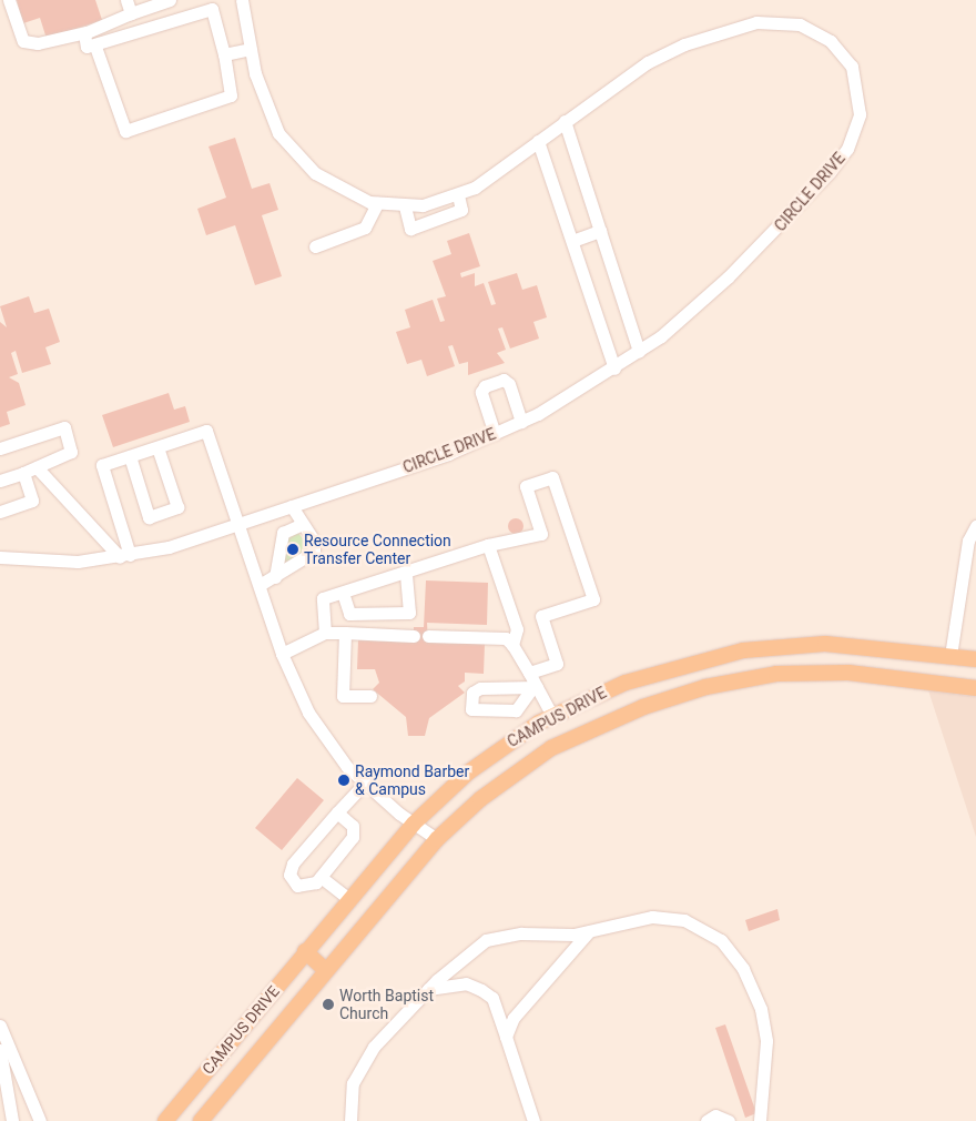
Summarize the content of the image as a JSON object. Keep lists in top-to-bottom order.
{
  "streets": {
    "main road": ["CAMPUS DRIVE"],
    "street": ["CIRCLE DRIVE"]
  },
  "places": ["Resource Connection Transfer Center", "Raymond Barber & Campus", "Worth Baptist Church"]
}
